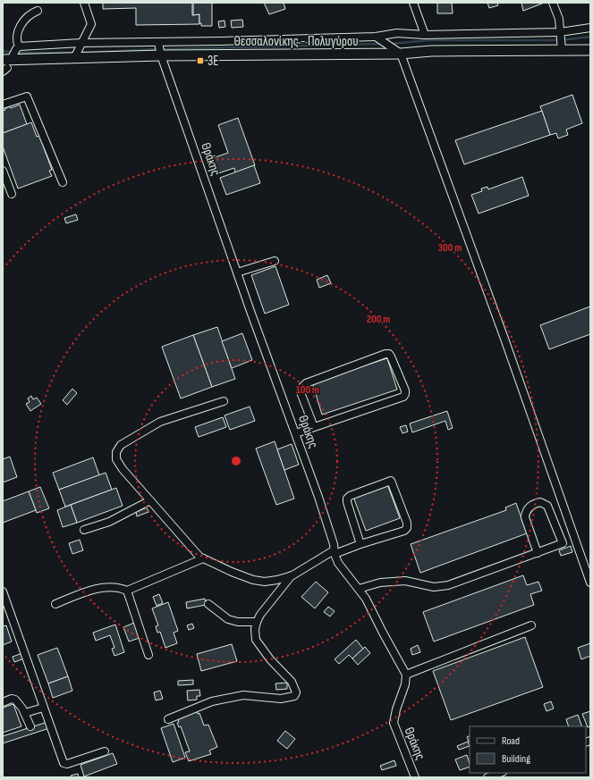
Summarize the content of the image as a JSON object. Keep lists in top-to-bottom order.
{
  "streets": {
    "main road": ["Θεσσαλονίκης - Πολυγύρου"],
    "street": ["Θράκης"]
  },
  "crossings": [
    ["Θεσσαλονίκης - Πολυγύρου", "Θράκης"]
  ],
  "places": {
    "transit": ["3Ε"]
  },
  "legend": ["Road", "Building"],
  "rings": ["300 m", "200 m", "100 m"]
}
